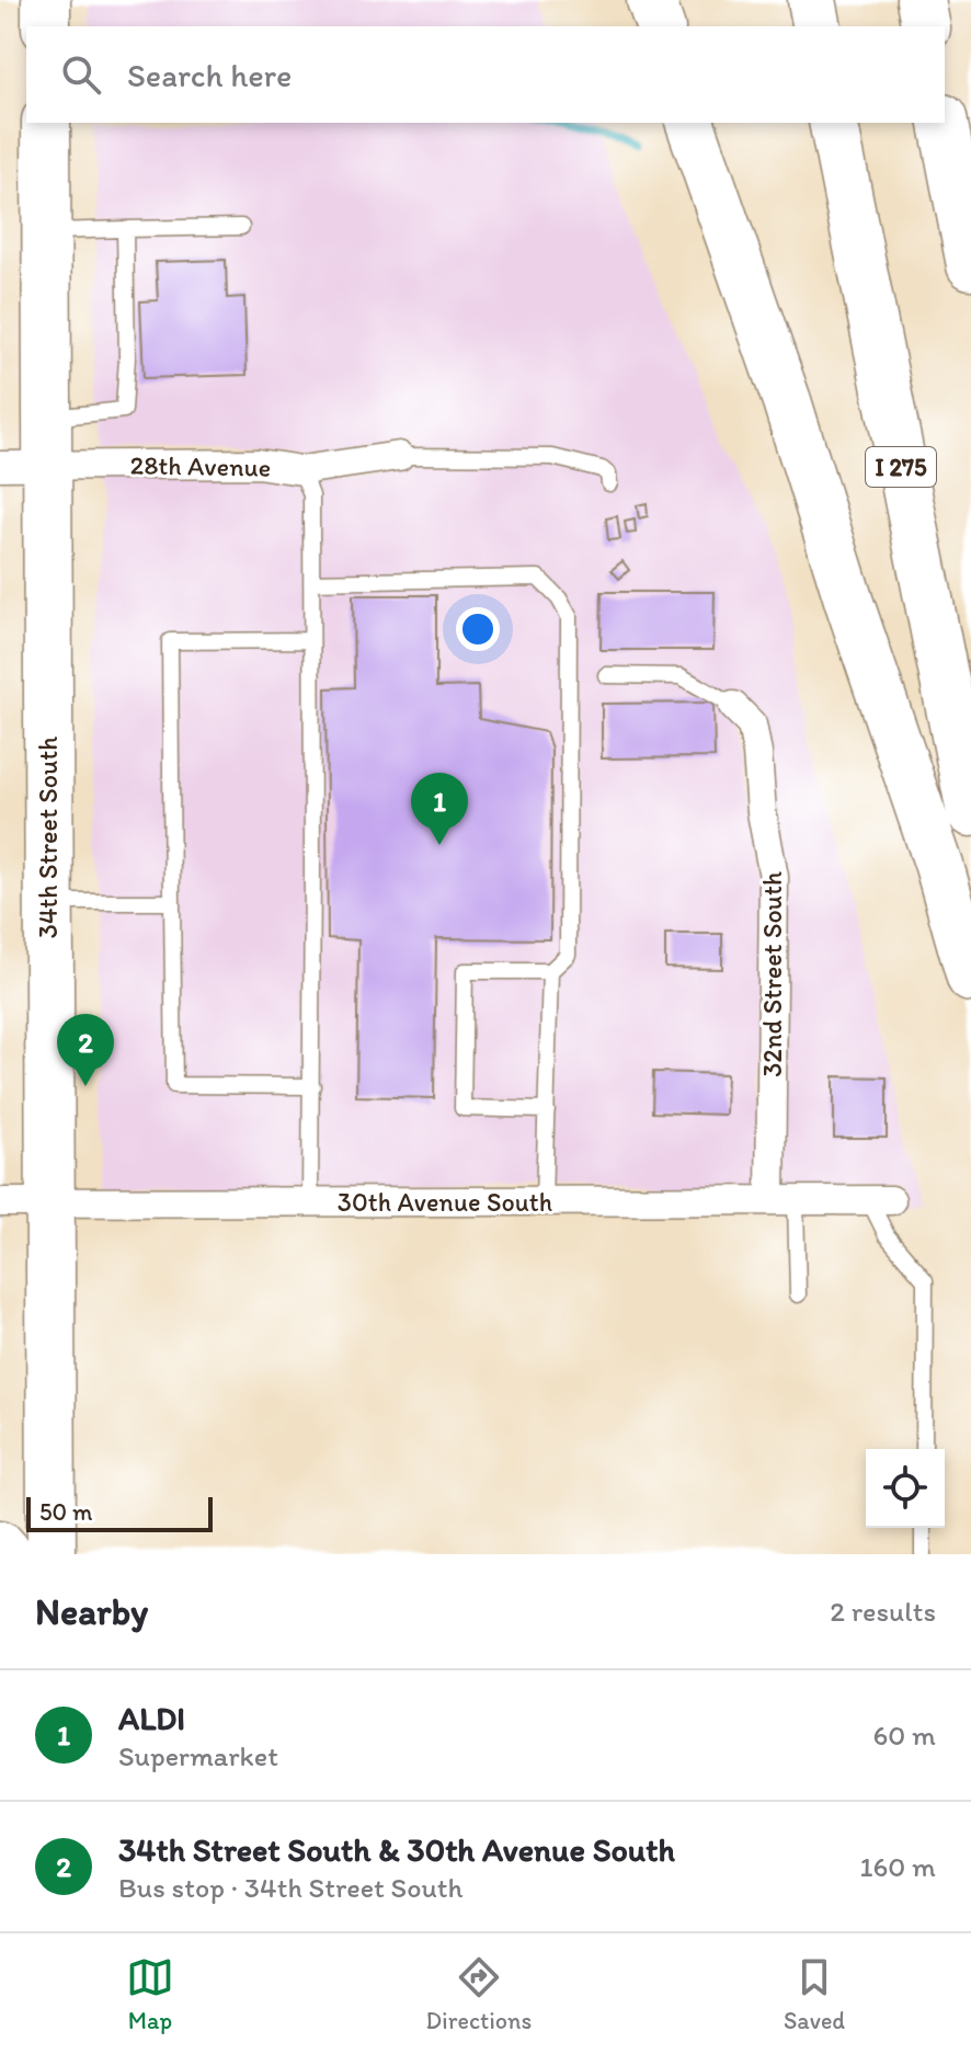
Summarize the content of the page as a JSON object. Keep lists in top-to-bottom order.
{
  "streets": {
    "highway": ["I 275", "34th Street South"],
    "street": ["28th Avenue", "32nd Street South", "30th Avenue South"]
  },
  "crossings": [
    ["28th Avenue", "34th Street South"],
    ["34th Street South", "30th Avenue South"],
    ["32nd Street South", "30th Avenue South"]
  ],
  "scale_bar": "50 m",
  "page": {
    "search": "Search here",
    "pins": ["1", "2"],
    "scale": "50 m",
    "heading": ["Nearby", "2 results"],
    "list": [
      {
        "mark": "1",
        "name": "ALDI",
        "note": "Supermarket",
        "value": "60 m"
      },
      {
        "mark": "2",
        "name": "34th Street South & 30th Avenue South",
        "note": "Bus stop · 34th Street South",
        "value": "160 m"
      }
    ],
    "nav": ["Map", "Directions", "Saved"]
  }
}
